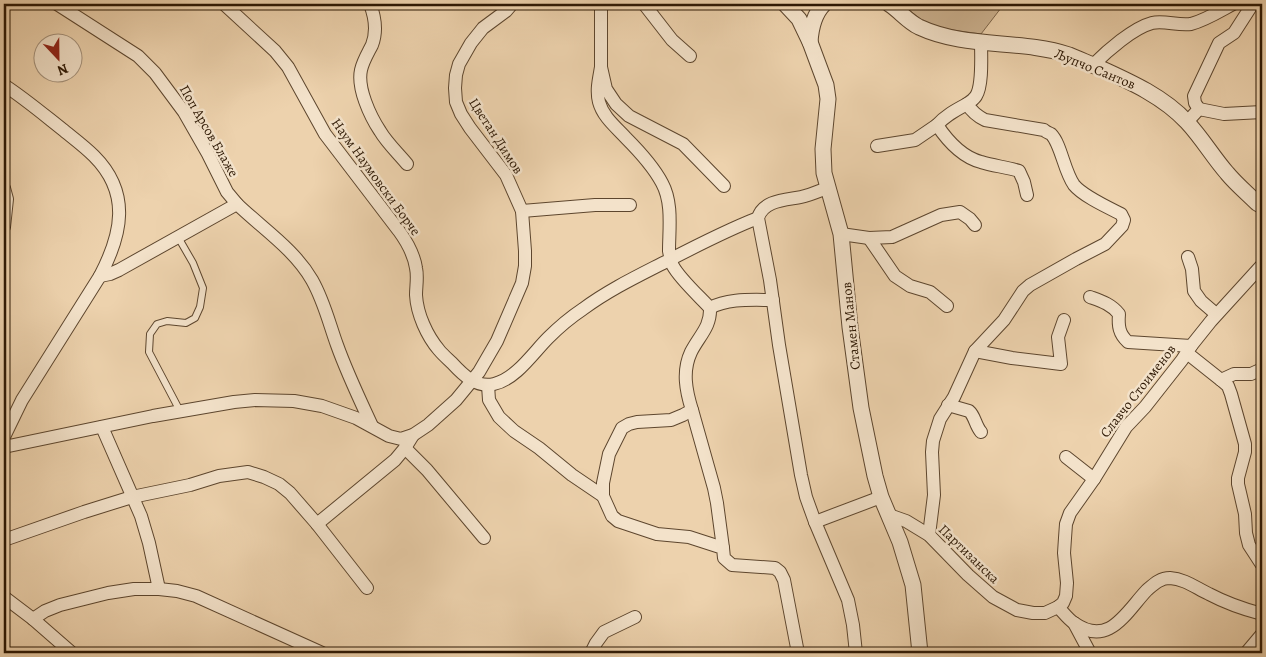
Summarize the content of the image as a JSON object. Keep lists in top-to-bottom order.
{
  "streets": {
    "street": [
      "Љупчо Сантов",
      "Поп Арсов Блаже",
      "Цветан Димов",
      "Наум Наумовски Борче",
      "Стамен Манов",
      "Славчо Стоименов",
      "Партизанска"
    ]
  },
  "crossings": [
    ["Цветан Димов", "Наум Наумовски Борче"],
    ["Стамен Манов", "Партизанска"],
    ["Славчо Стоименов", "Партизанска"]
  ],
  "north": "bottom"
}
